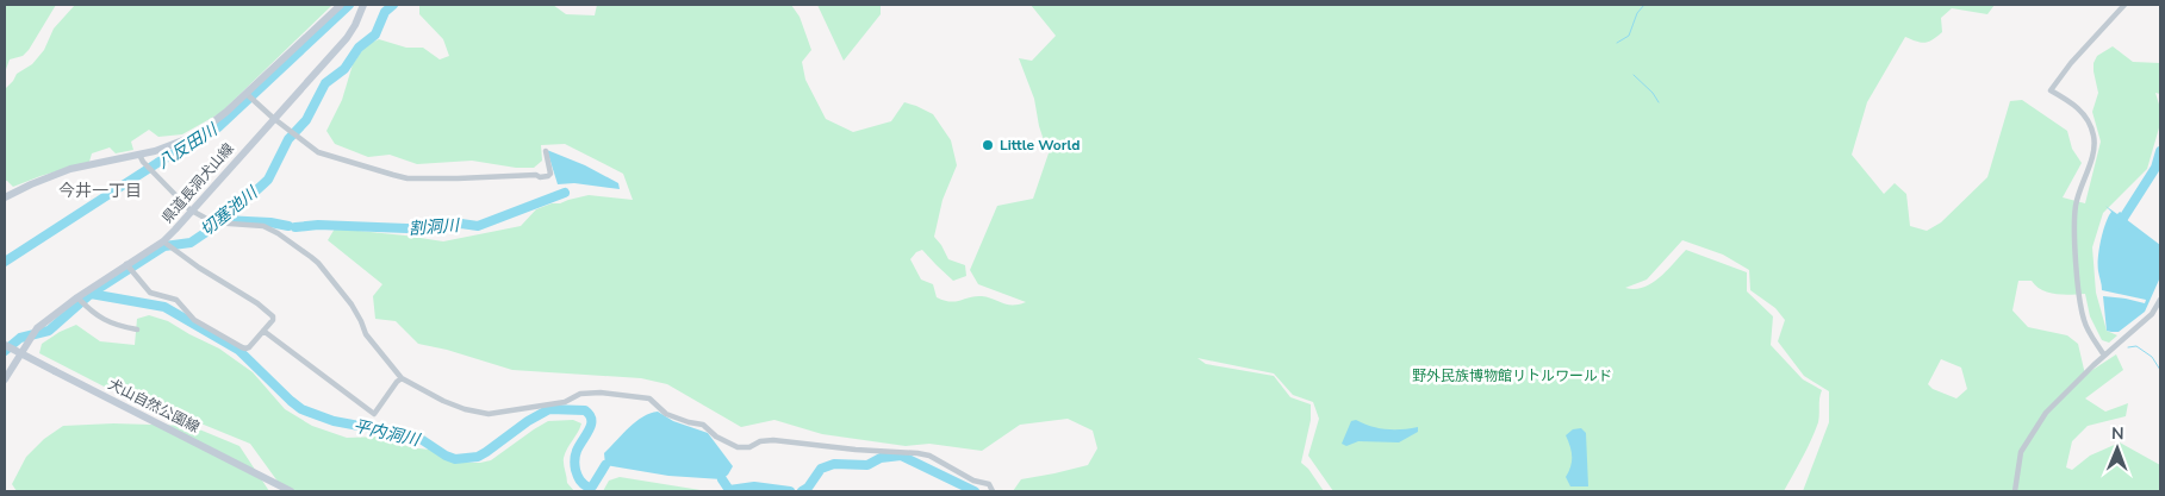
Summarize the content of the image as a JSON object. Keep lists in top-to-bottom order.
{
  "streets": {
    "main road": ["県道長洞犬山線", "犬山自然公園線"]
  },
  "districts": ["今井一丁目"],
  "water": [
    "八反田川",
    "切塞池川",
    "割洞川",
    "平内洞川"
  ],
  "parks": ["野外民族博物館リトルワールド"],
  "places": ["Little World"],
  "north": "top"
}
